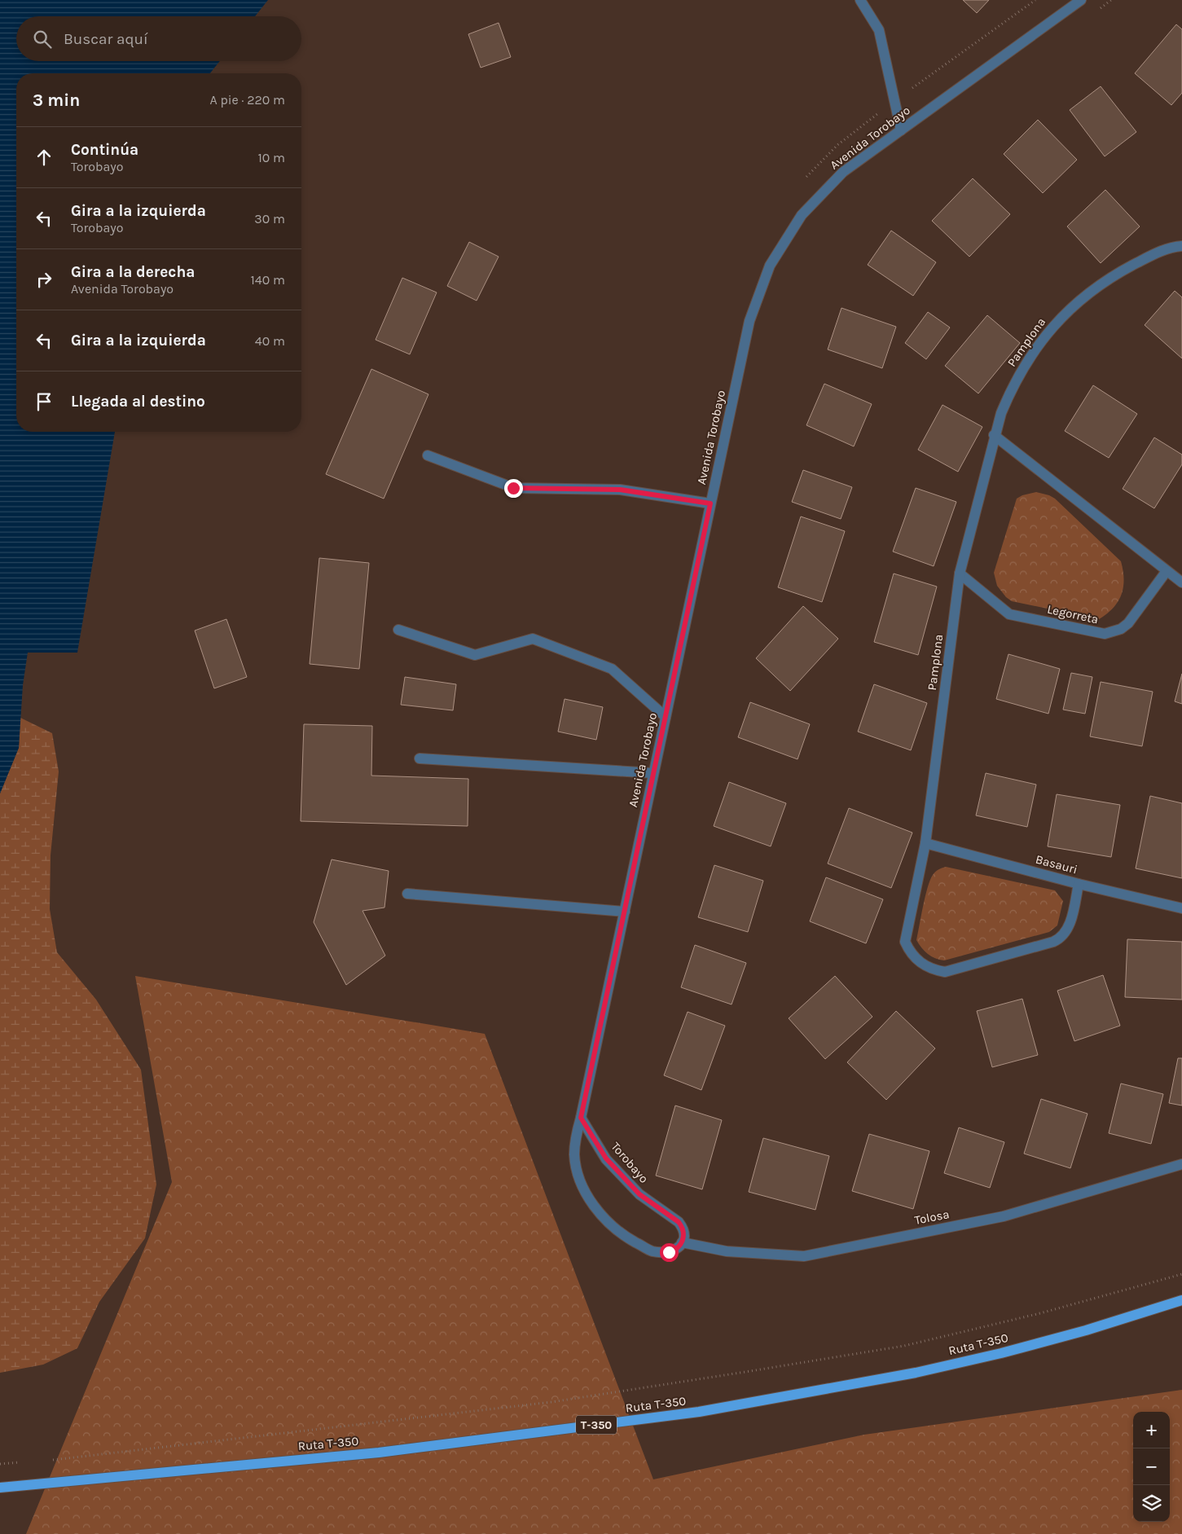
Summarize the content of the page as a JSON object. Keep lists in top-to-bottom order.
{
  "streets": {
    "main road": ["Ruta T-350", "T-350"],
    "street": [
      "Avenida Torobayo",
      "Pamplona",
      "Legorreta",
      "Basauri",
      "Torobayo",
      "Tolosa"
    ]
  },
  "crossings": [
    ["Avenida Torobayo", "Torobayo"],
    ["Pamplona", "Legorreta"],
    ["Pamplona", "Basauri"],
    ["Torobayo", "Tolosa"]
  ],
  "page": {
    "search": "Buscar aquí",
    "heading": ["3 min", "A pie · 220 m"],
    "list": [
      ["Continúa", "Torobayo", "10 m"],
      ["Gira a la izquierda", "Torobayo", "30 m"],
      ["Gira a la derecha", "Avenida Torobayo", "140 m"],
      ["Gira a la izquierda", "40 m"],
      "Llegada al destino"
    ],
    "map_buttons": ["+", "−"]
  }
}
